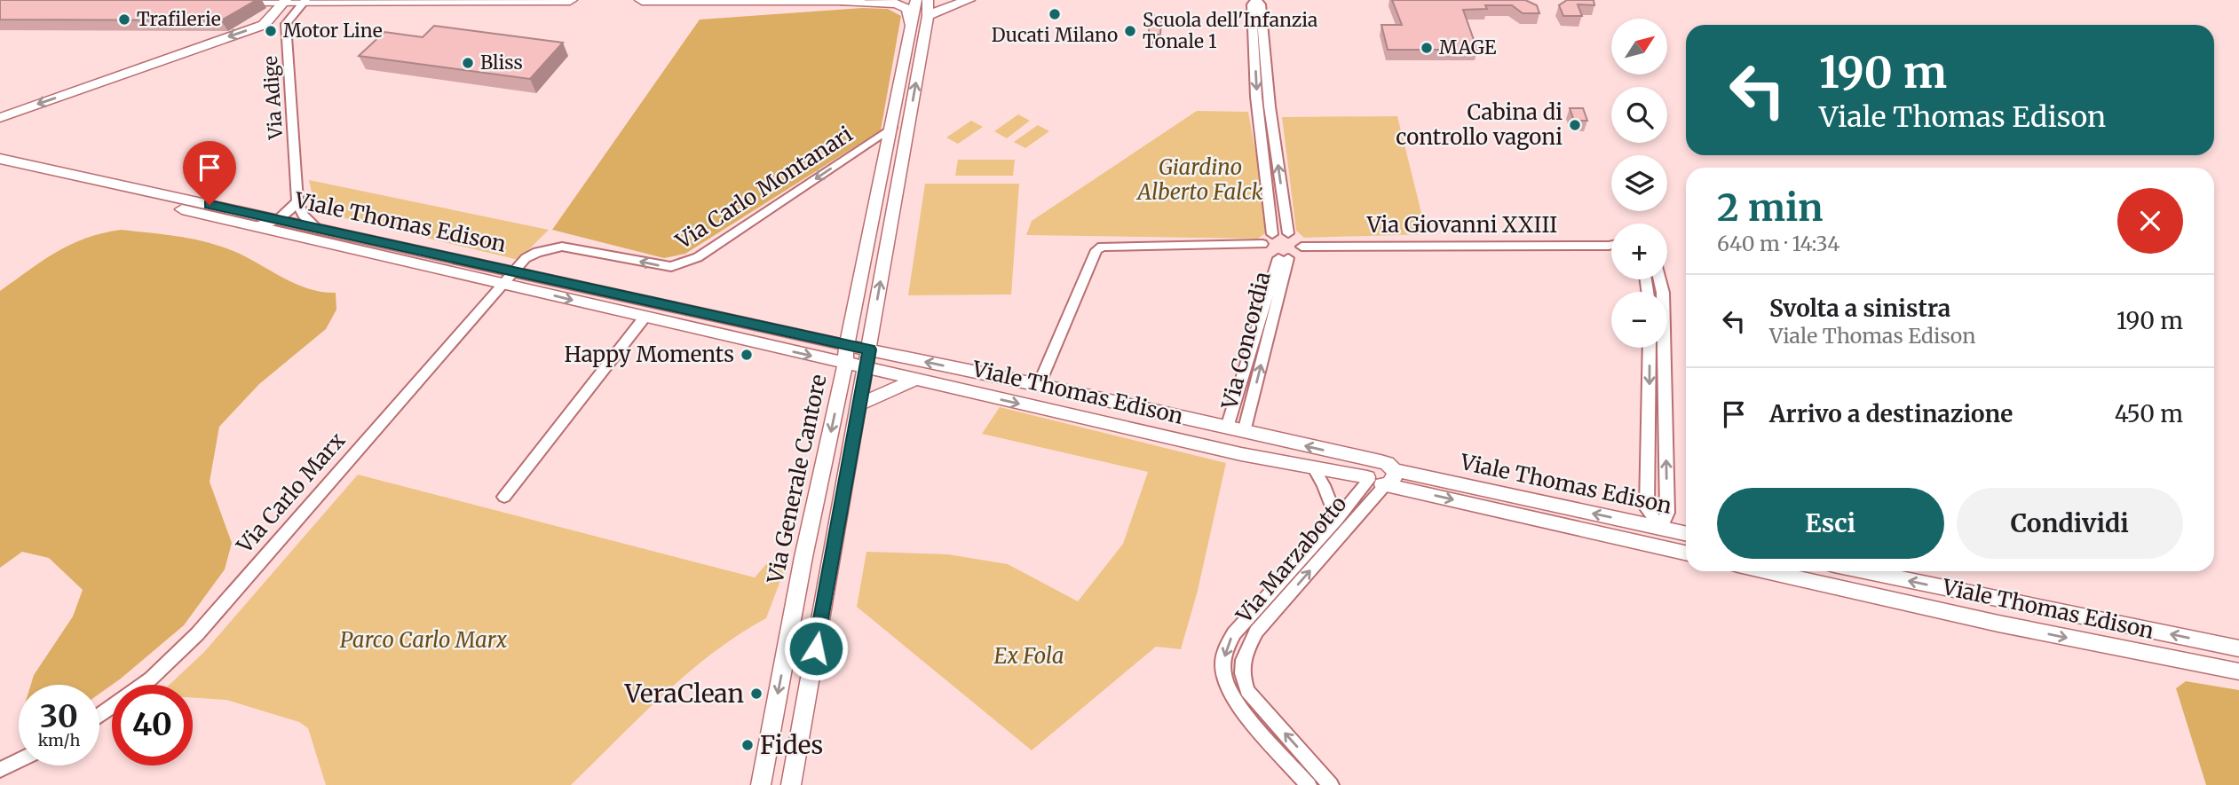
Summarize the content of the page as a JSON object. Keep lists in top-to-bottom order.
{
  "streets": {
    "street": [
      "Via Adige",
      "Via Carlo Montanari",
      "Viale Thomas Edison",
      "Via Giovanni XXIII",
      "Via Concordia",
      "Via Generale Cantore",
      "Via Carlo Marx",
      "Via Marzabotto"
    ]
  },
  "crossings": [
    ["Via Carlo Montanari", "Viale Thomas Edison"],
    ["Via Carlo Montanari", "Via Generale Cantore"],
    ["Via Carlo Montanari", "Via Carlo Marx"],
    ["Viale Thomas Edison", "Via Concordia"],
    ["Viale Thomas Edison", "Via Generale Cantore"],
    ["Viale Thomas Edison", "Via Carlo Marx"],
    ["Viale Thomas Edison", "Via Marzabotto"],
    ["Via Giovanni XXIII", "Via Concordia"]
  ],
  "one_way": ["Via Carlo Montanari"],
  "parks": ["Giardino Alberto Falck", "Parco Carlo Marx", "Ex Fola"],
  "places": [
    "Ducati Milano",
    "Trafilerie",
    "Motor Line",
    "Scuola dell'Infanzia Tonale 1",
    "MAGE",
    "Bliss",
    "Cabina di controllo vagoni",
    "Happy Moments",
    "VeraClean",
    "Fides"
  ],
  "north": "top right",
  "page": {
    "map_buttons": ["+", "−"],
    "turn": ["190 m", "Viale Thomas Edison"],
    "heading": ["2 min", "640 m · 14:34"],
    "list": [
      {
        "name": "Svolta a sinistra",
        "note": "Viale Thomas Edison",
        "value": "190 m"
      },
      {
        "name": "Arrivo a destinazione",
        "value": "450 m"
      }
    ],
    "buttons": ["Esci", "Condividi"],
    "speed": "30 km/h",
    "limit": "40"
  }
}
